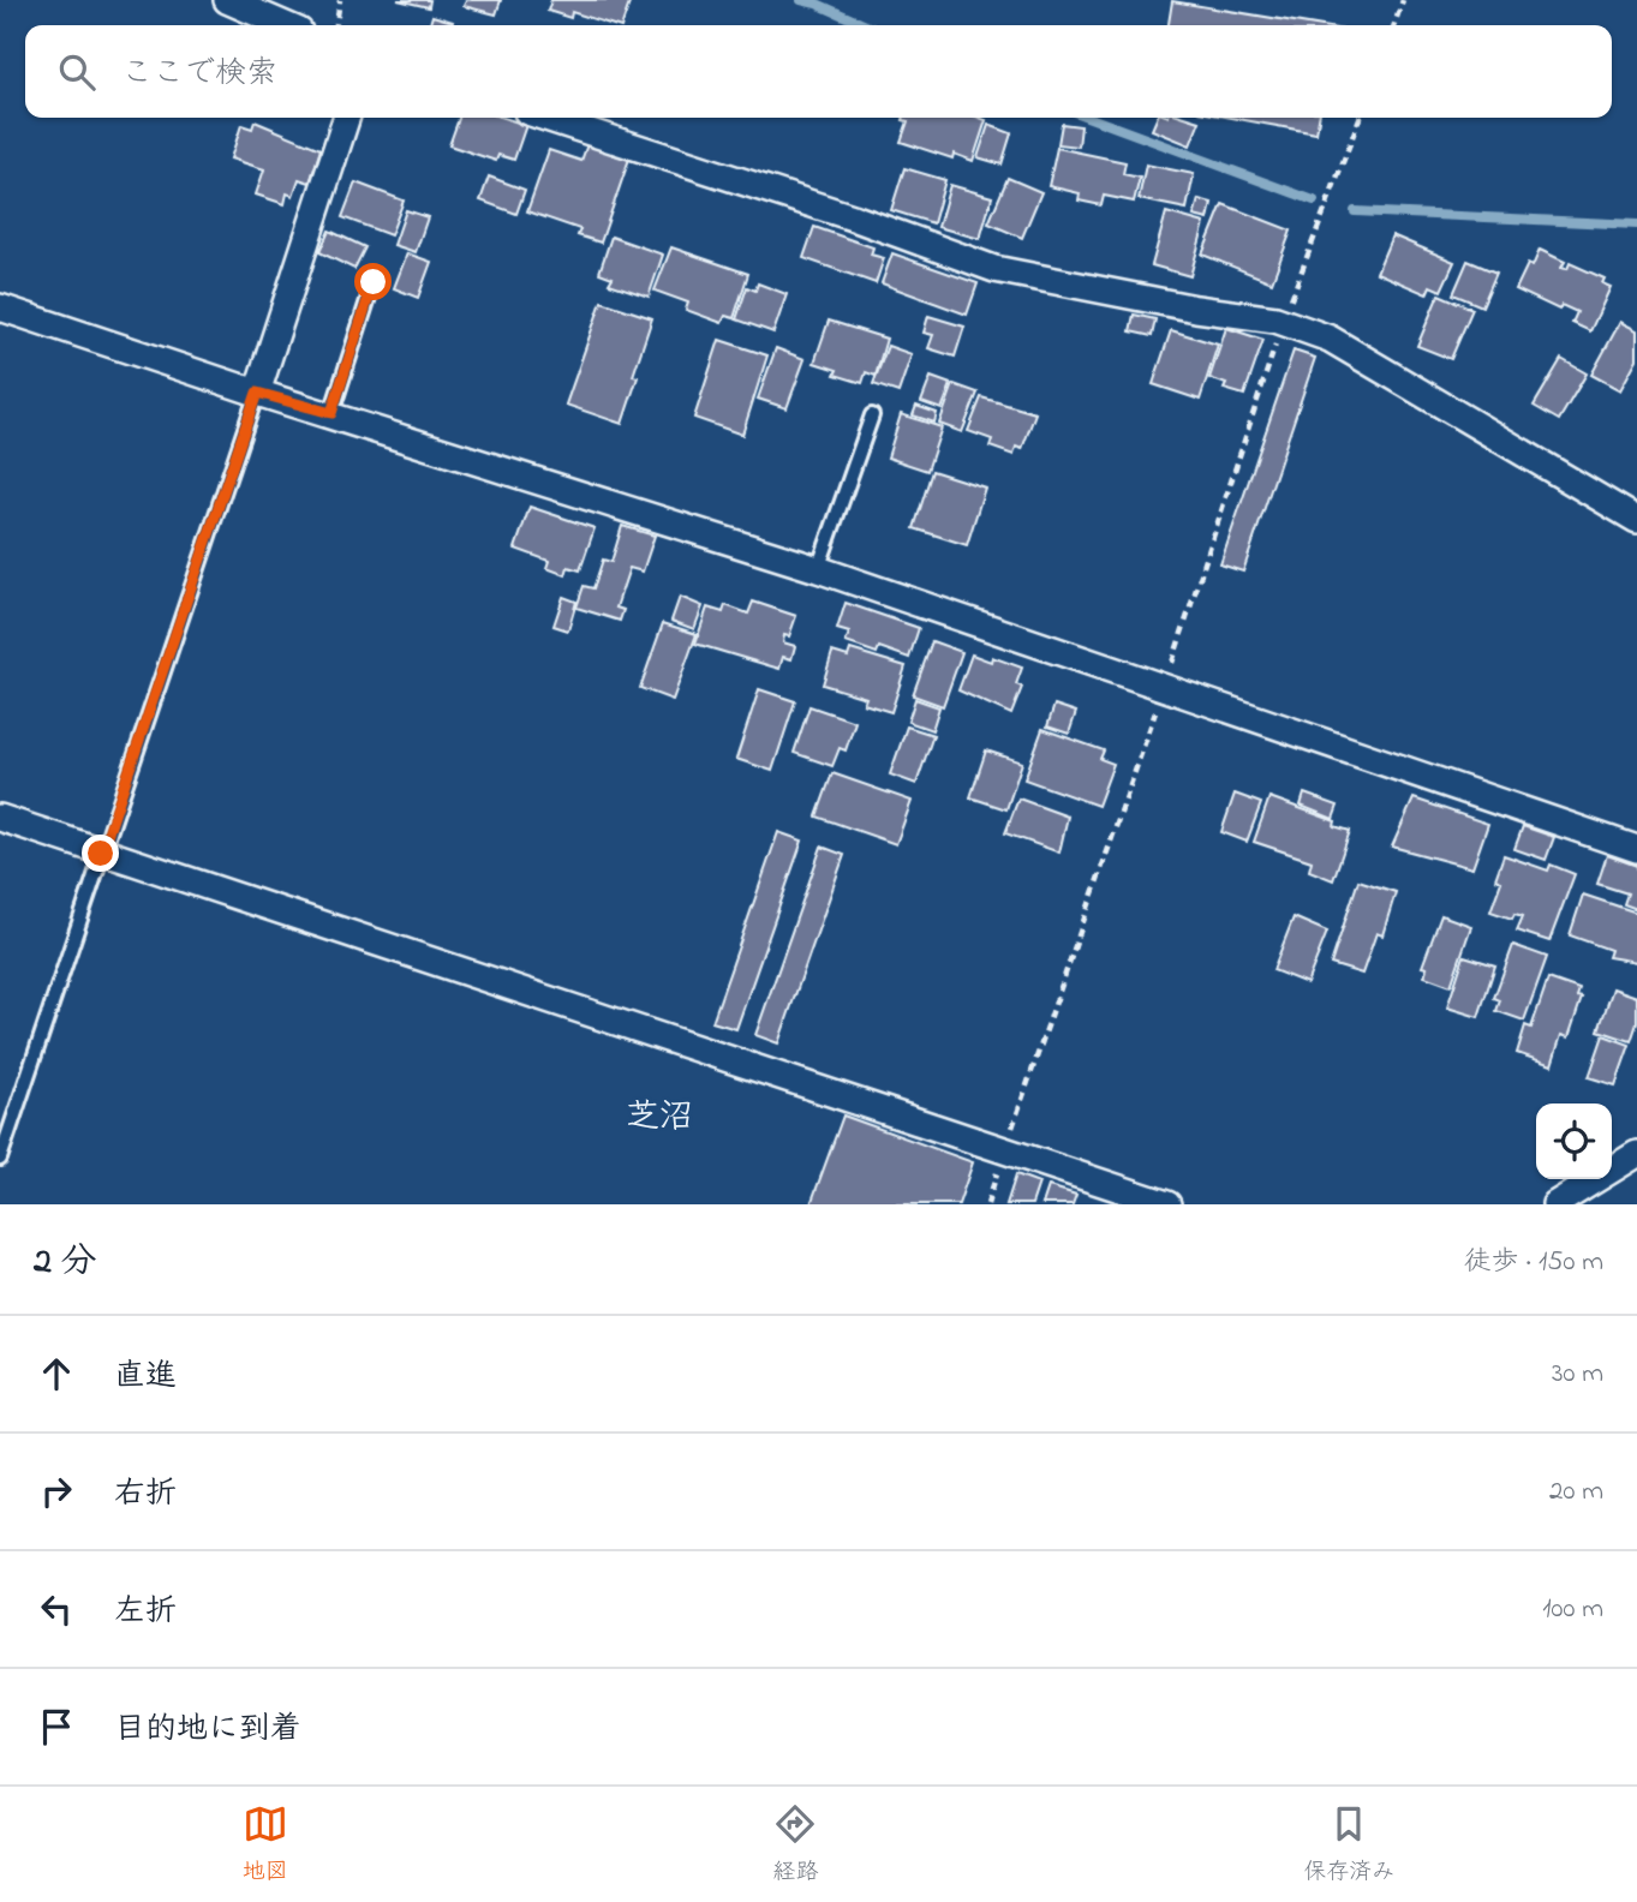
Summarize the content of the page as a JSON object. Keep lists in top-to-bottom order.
{
  "districts": ["芝沼"],
  "page": {
    "search": "ここで検索",
    "heading": ["2 分", "徒歩 · 150 m"],
    "list": [
      ["直進", "30 m"],
      ["右折", "20 m"],
      ["左折", "100 m"],
      "目的地に到着"
    ],
    "nav": ["地図", "経路", "保存済み"]
  }
}
